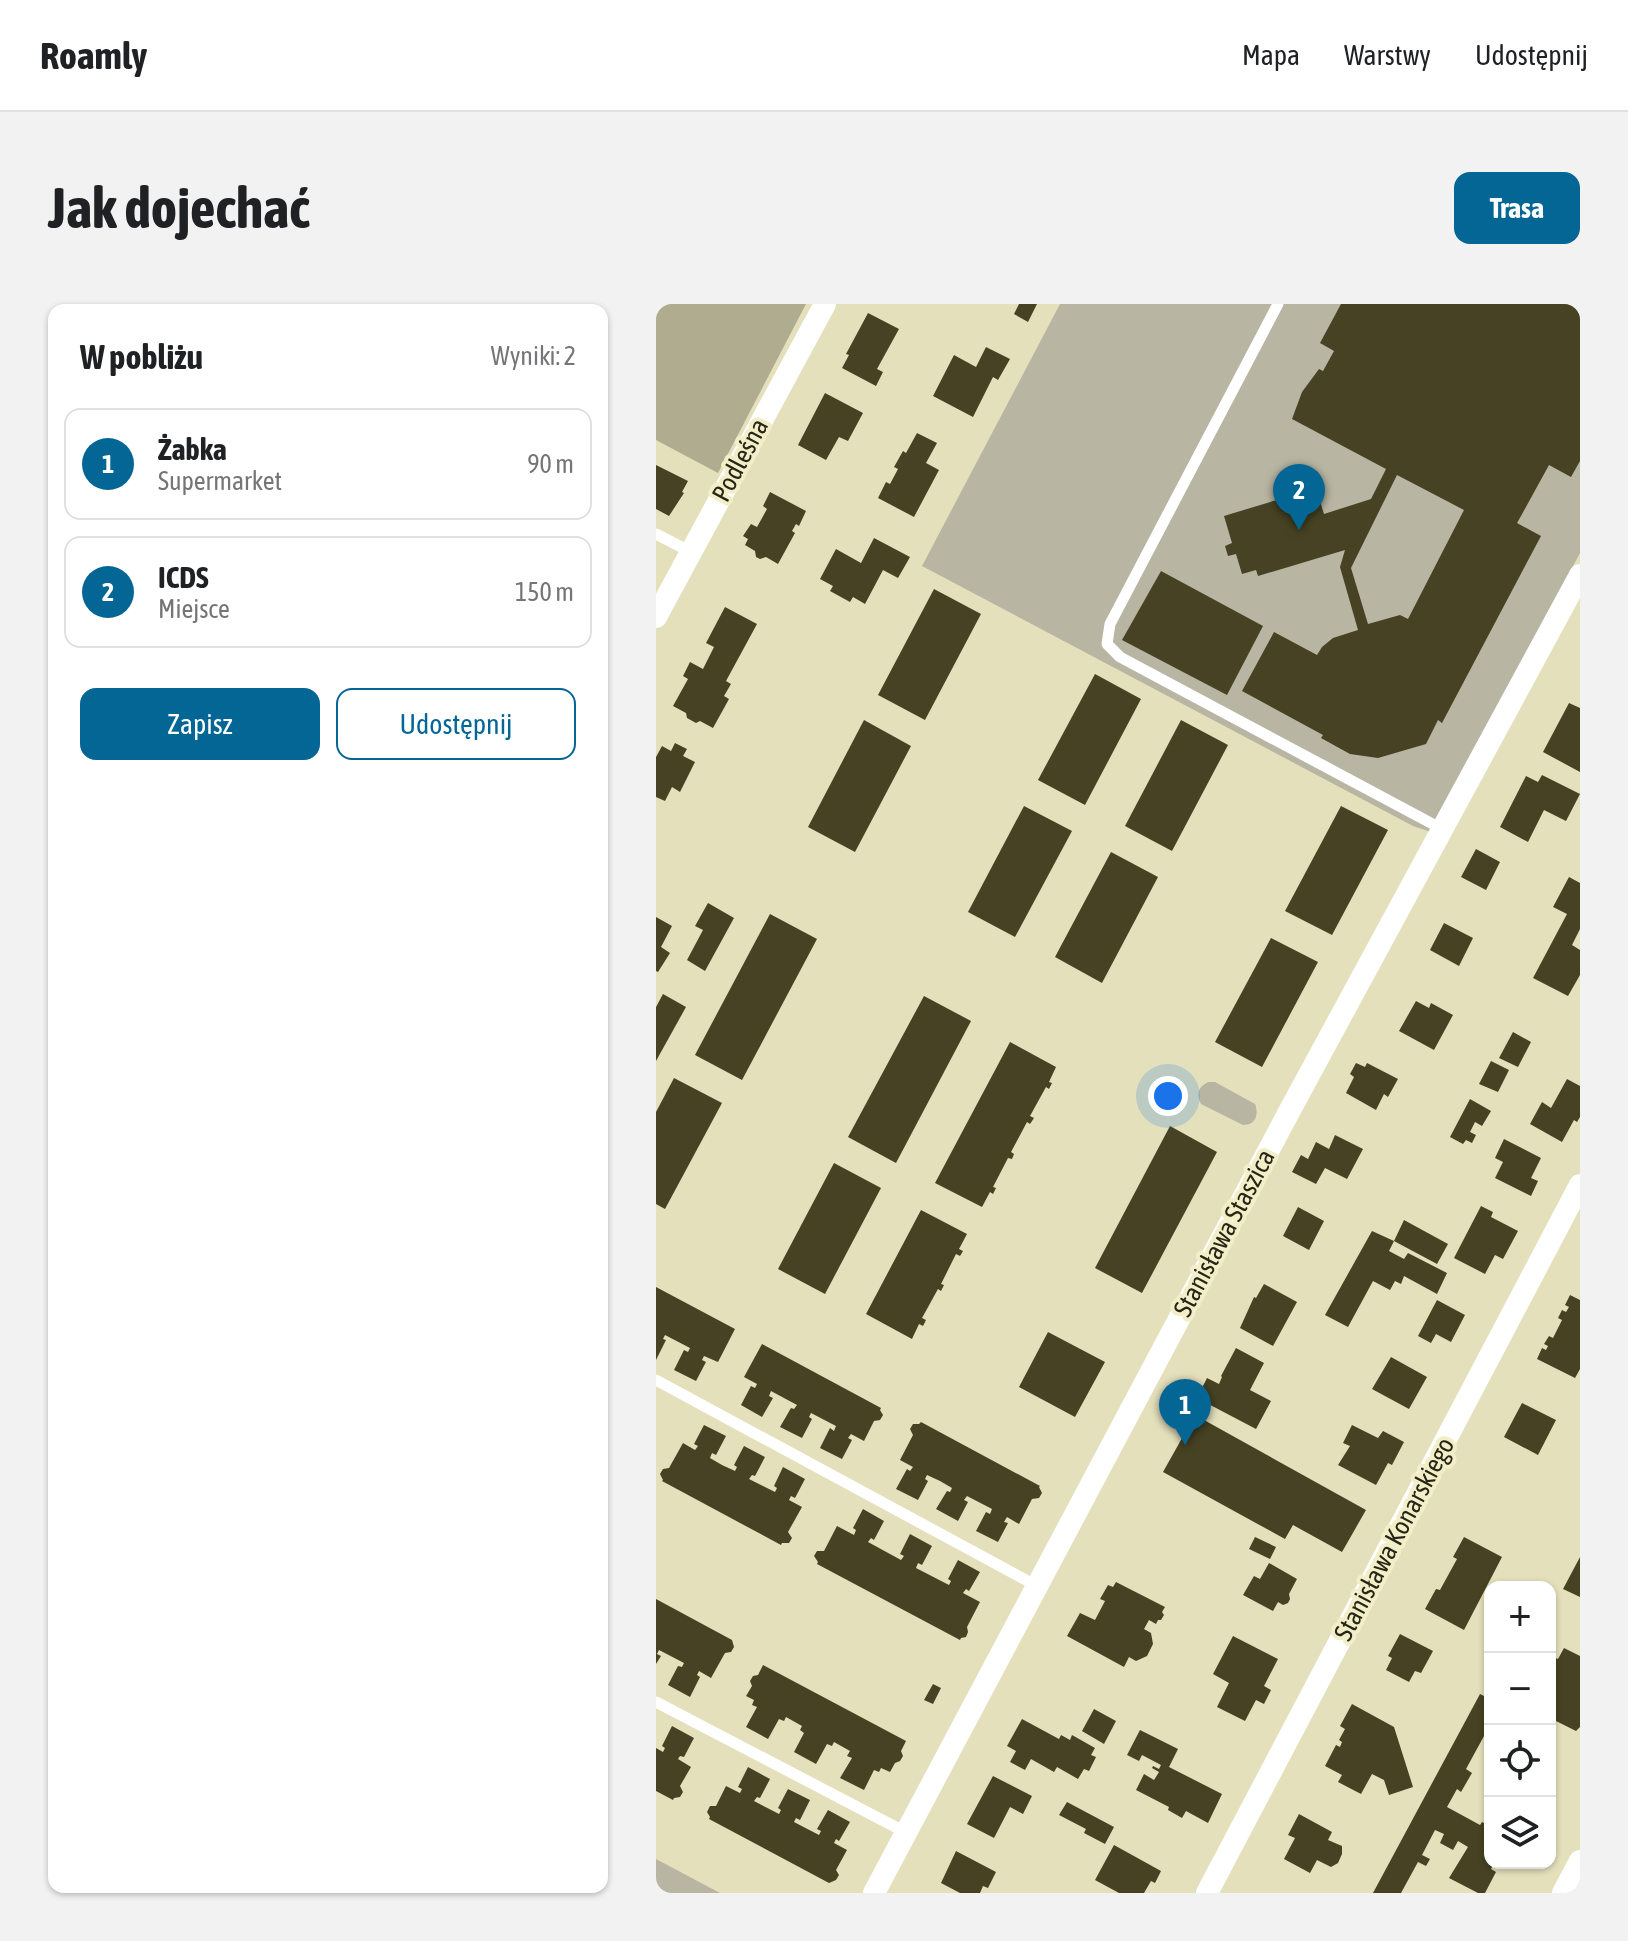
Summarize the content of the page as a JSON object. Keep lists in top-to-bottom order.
{
  "streets": {
    "street": ["Podleśna", "Stanisława Staszica", "Stanisława Konarskiego"]
  },
  "page": {
    "header": "Roamly",
    "nav": ["Mapa", "Warstwy", "Udostępnij"],
    "buttons": [
      "Trasa",
      ["Zapisz", "Udostępnij"]
    ],
    "title": "Jak dojechać",
    "heading": ["W pobliżu", "Wyniki: 2"],
    "list": [
      {
        "mark": "1",
        "name": "Żabka",
        "note": "Supermarket",
        "value": "90 m"
      },
      {
        "mark": "2",
        "name": "ICDS",
        "note": "Miejsce",
        "value": "150 m"
      }
    ],
    "pins": ["2", "1"],
    "map_buttons": ["+", "−"]
  }
}
